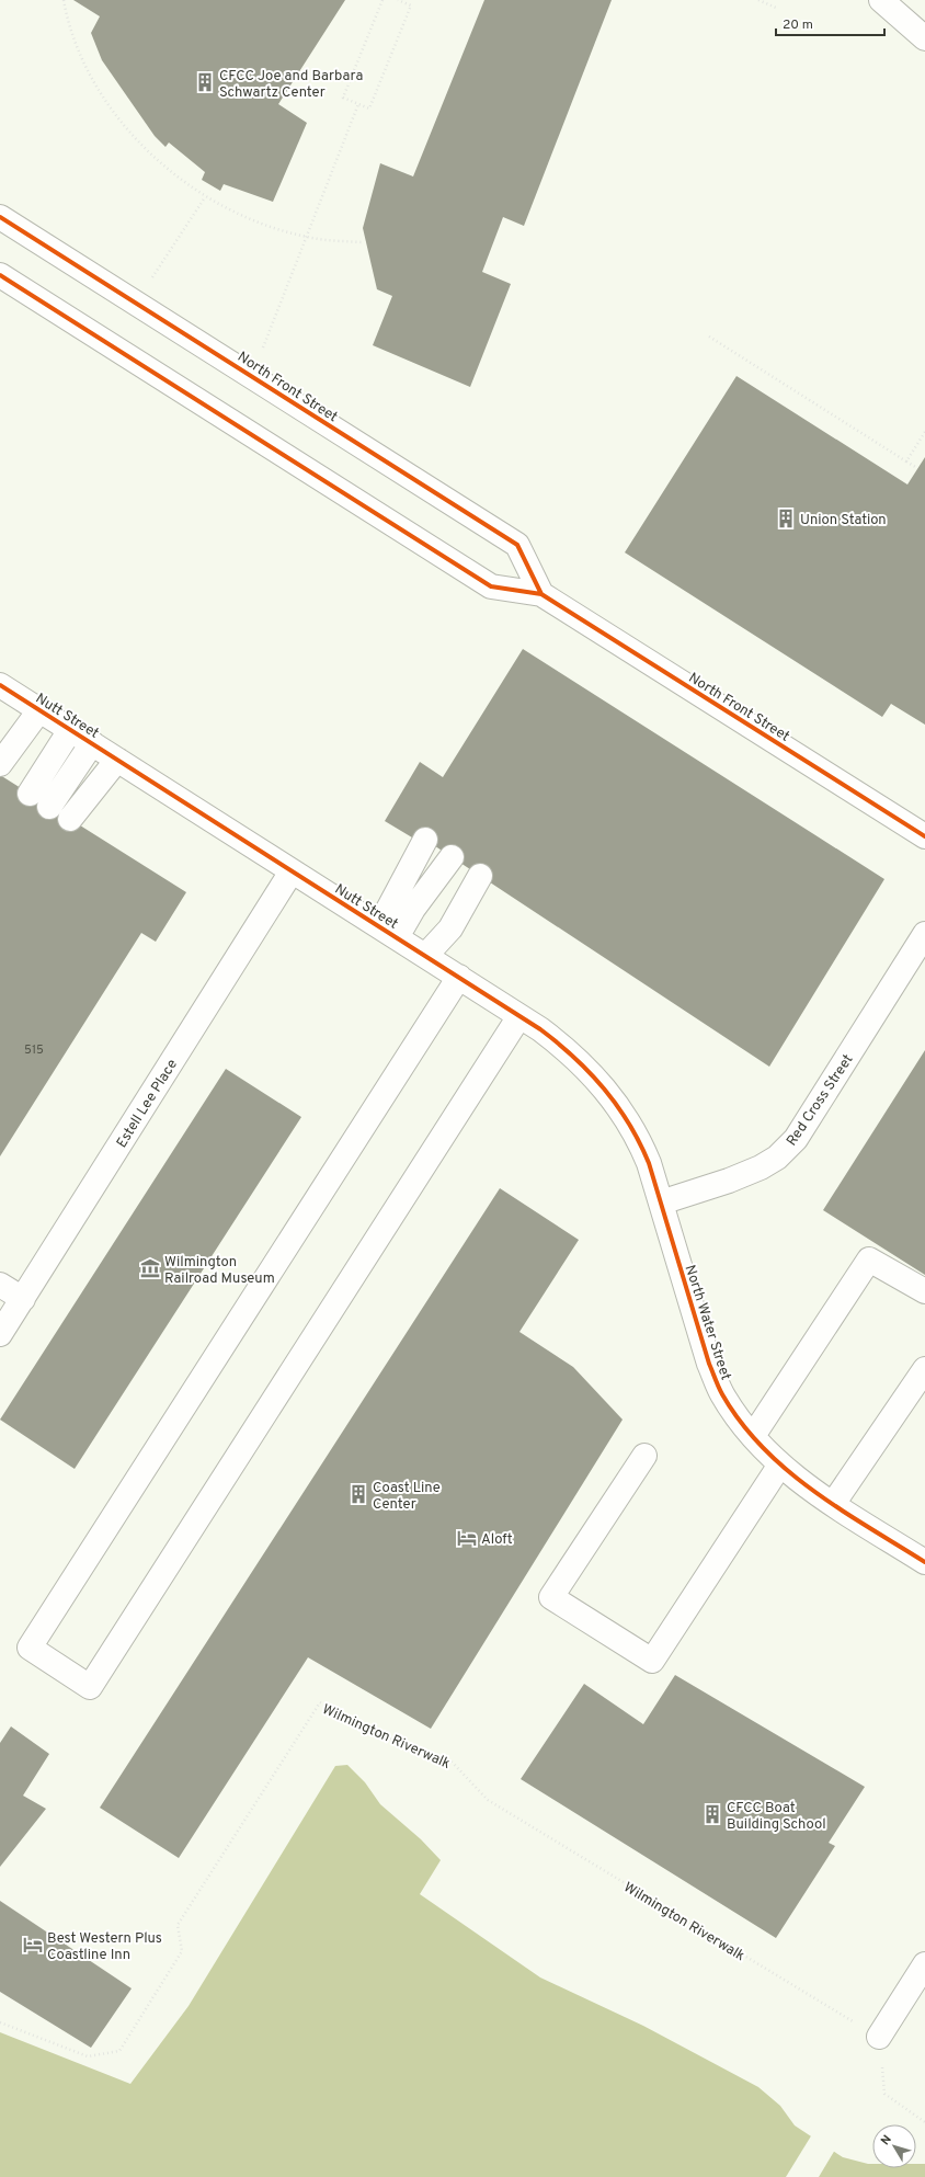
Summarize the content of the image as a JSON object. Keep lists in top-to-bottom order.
{
  "streets": {
    "street": [
      "North Front Street",
      "Nutt Street",
      "Red Cross Street",
      "Estell Lee Place",
      "North Water Street"
    ],
    "path": ["Wilmington Riverwalk"]
  },
  "crossings": [
    ["Nutt Street", "Red Cross Street"],
    ["Nutt Street", "Estell Lee Place"],
    ["Nutt Street", "North Water Street"],
    ["Red Cross Street", "North Water Street"]
  ],
  "places": {
    "building": [
      "CFCC Joe and Barbara Schwartz Center",
      "Union Station",
      "Coast Line Center",
      "CFCC Boat Building School"
    ],
    "museum": ["Wilmington Railroad Museum"],
    "hotel": ["Aloft", "Best Western Plus Coastline Inn"]
  },
  "house_numbers": ["515"],
  "scale_bar": "20 m",
  "north": "top left"
}
